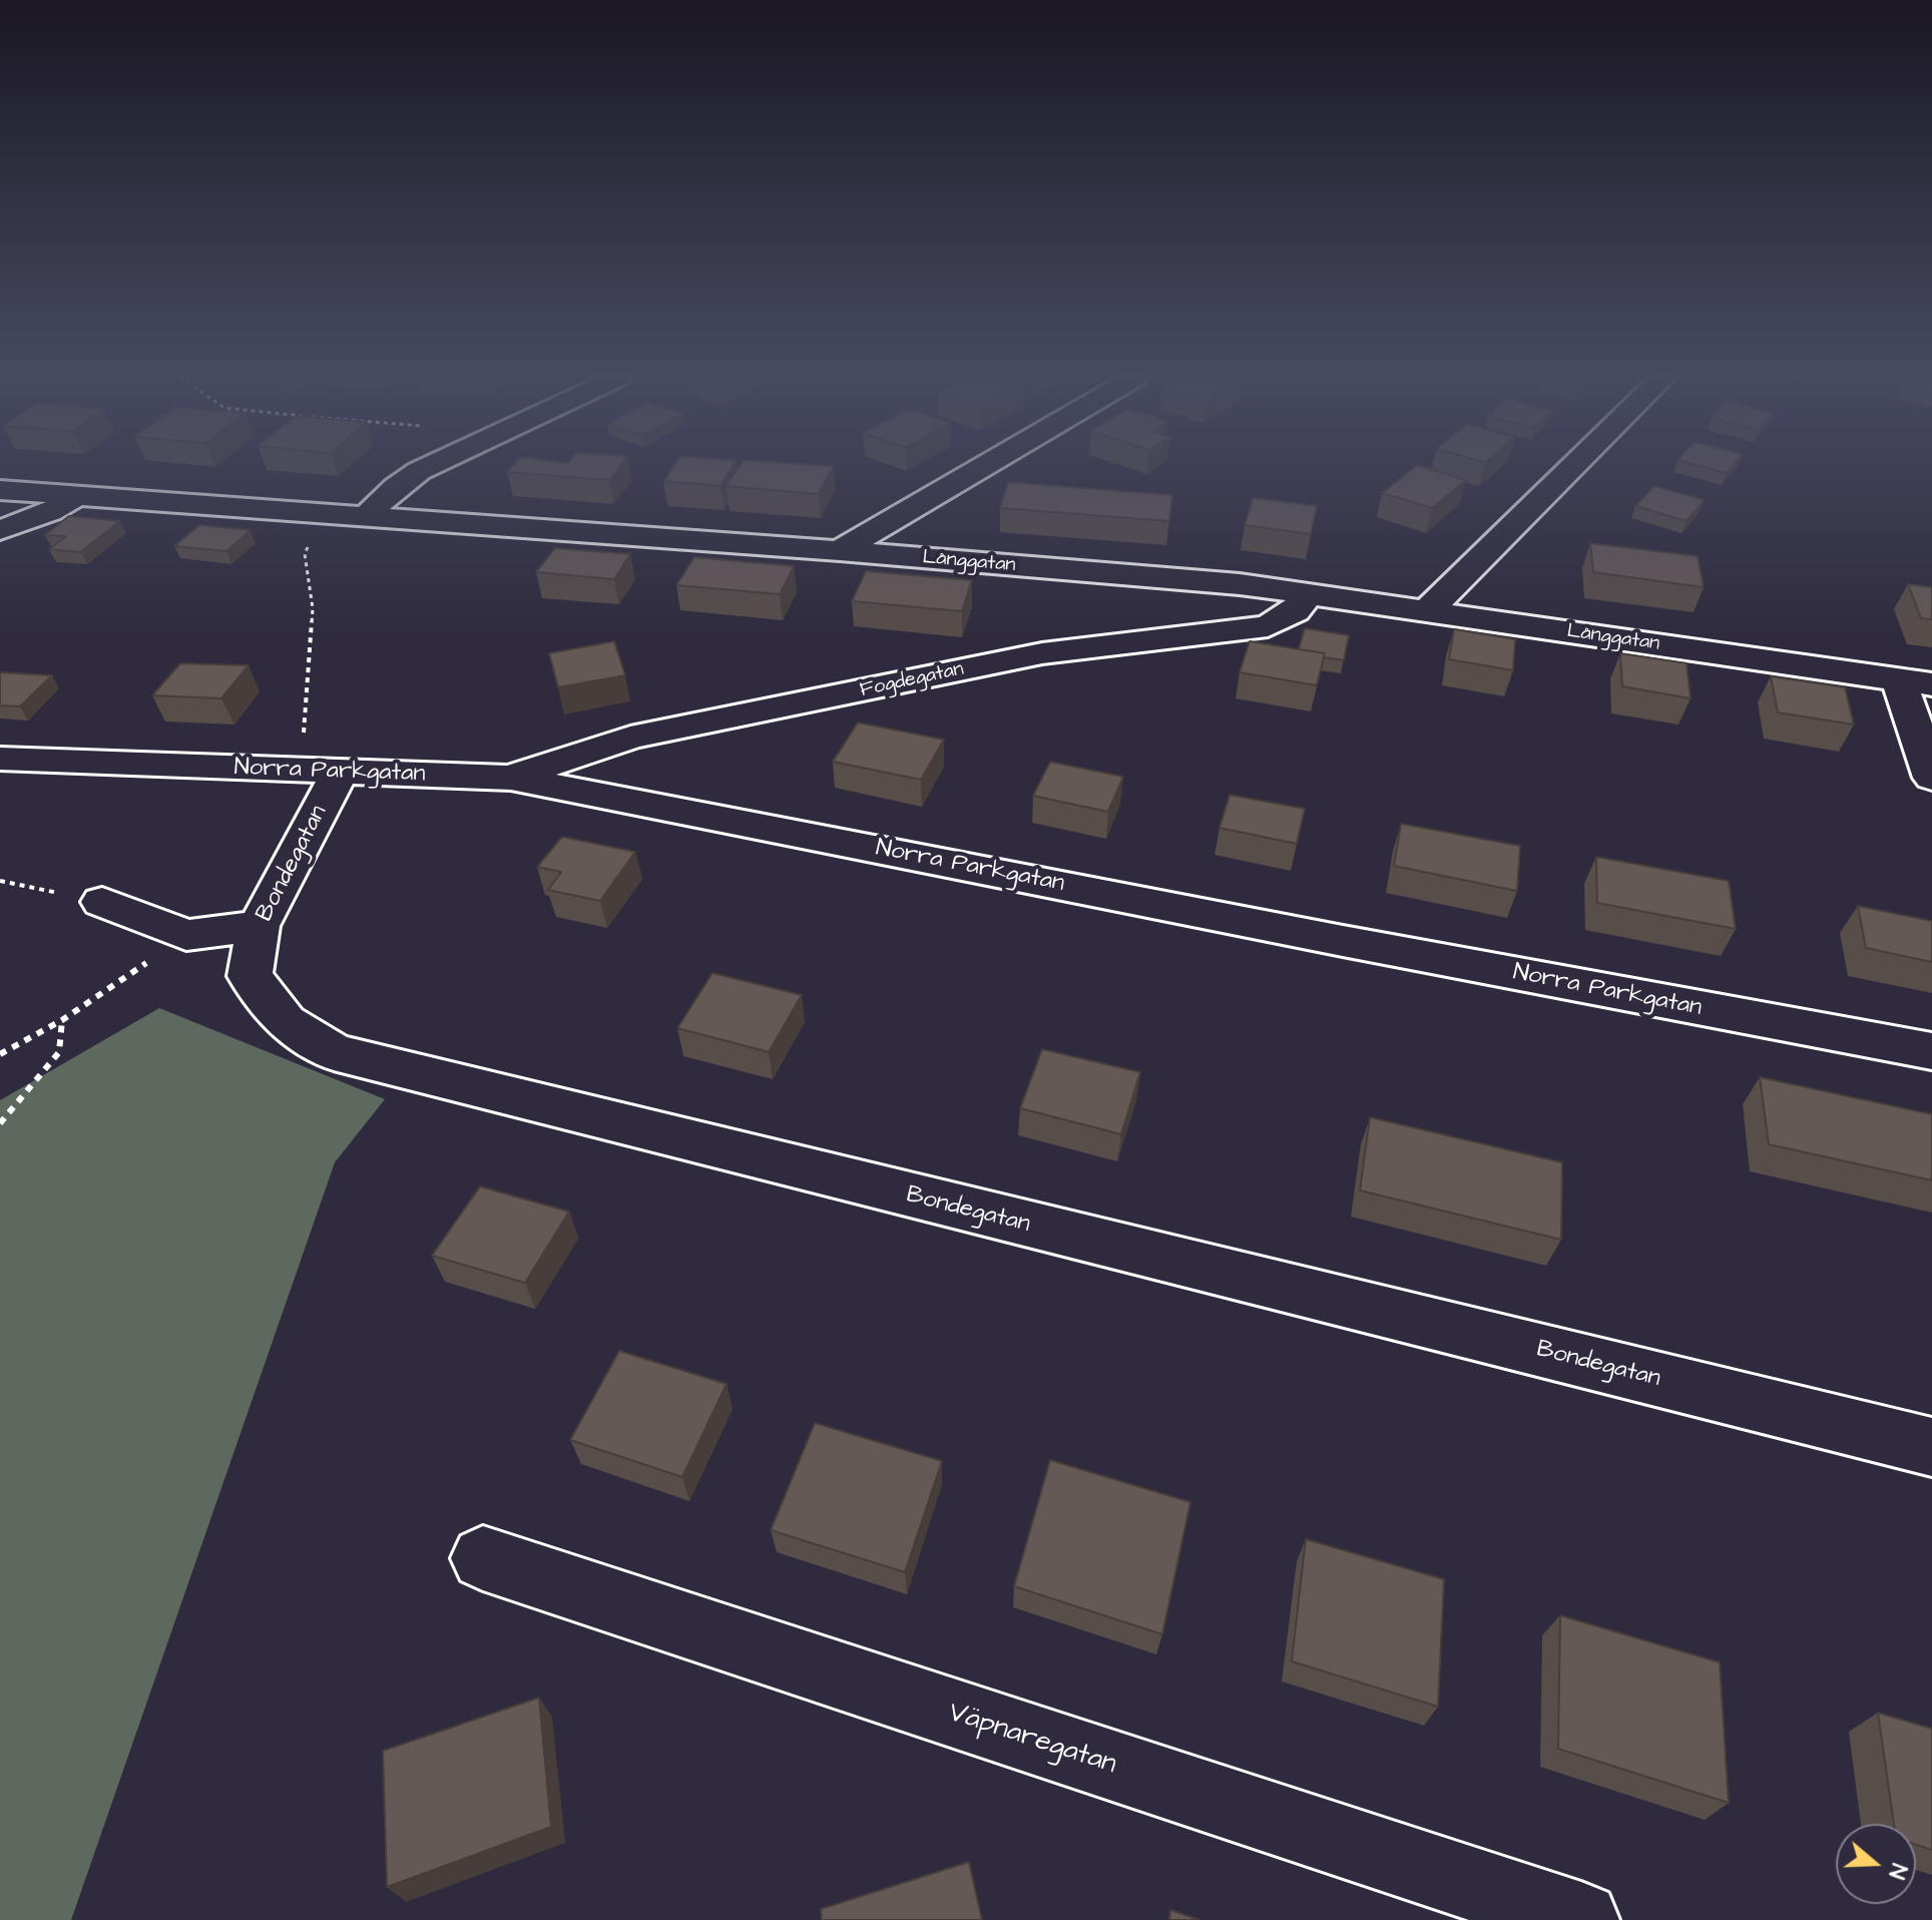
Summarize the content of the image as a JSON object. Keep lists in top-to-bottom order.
{
  "streets": {
    "street": [
      "Långgatan",
      "Fogdegatan",
      "Norra Parkgatan",
      "Bondegatan",
      "Väpnaregatan"
    ]
  },
  "crossings": [
    ["Långgatan", "Fogdegatan"],
    ["Fogdegatan", "Norra Parkgatan"],
    ["Norra Parkgatan", "Bondegatan"]
  ],
  "north": "right"
}
